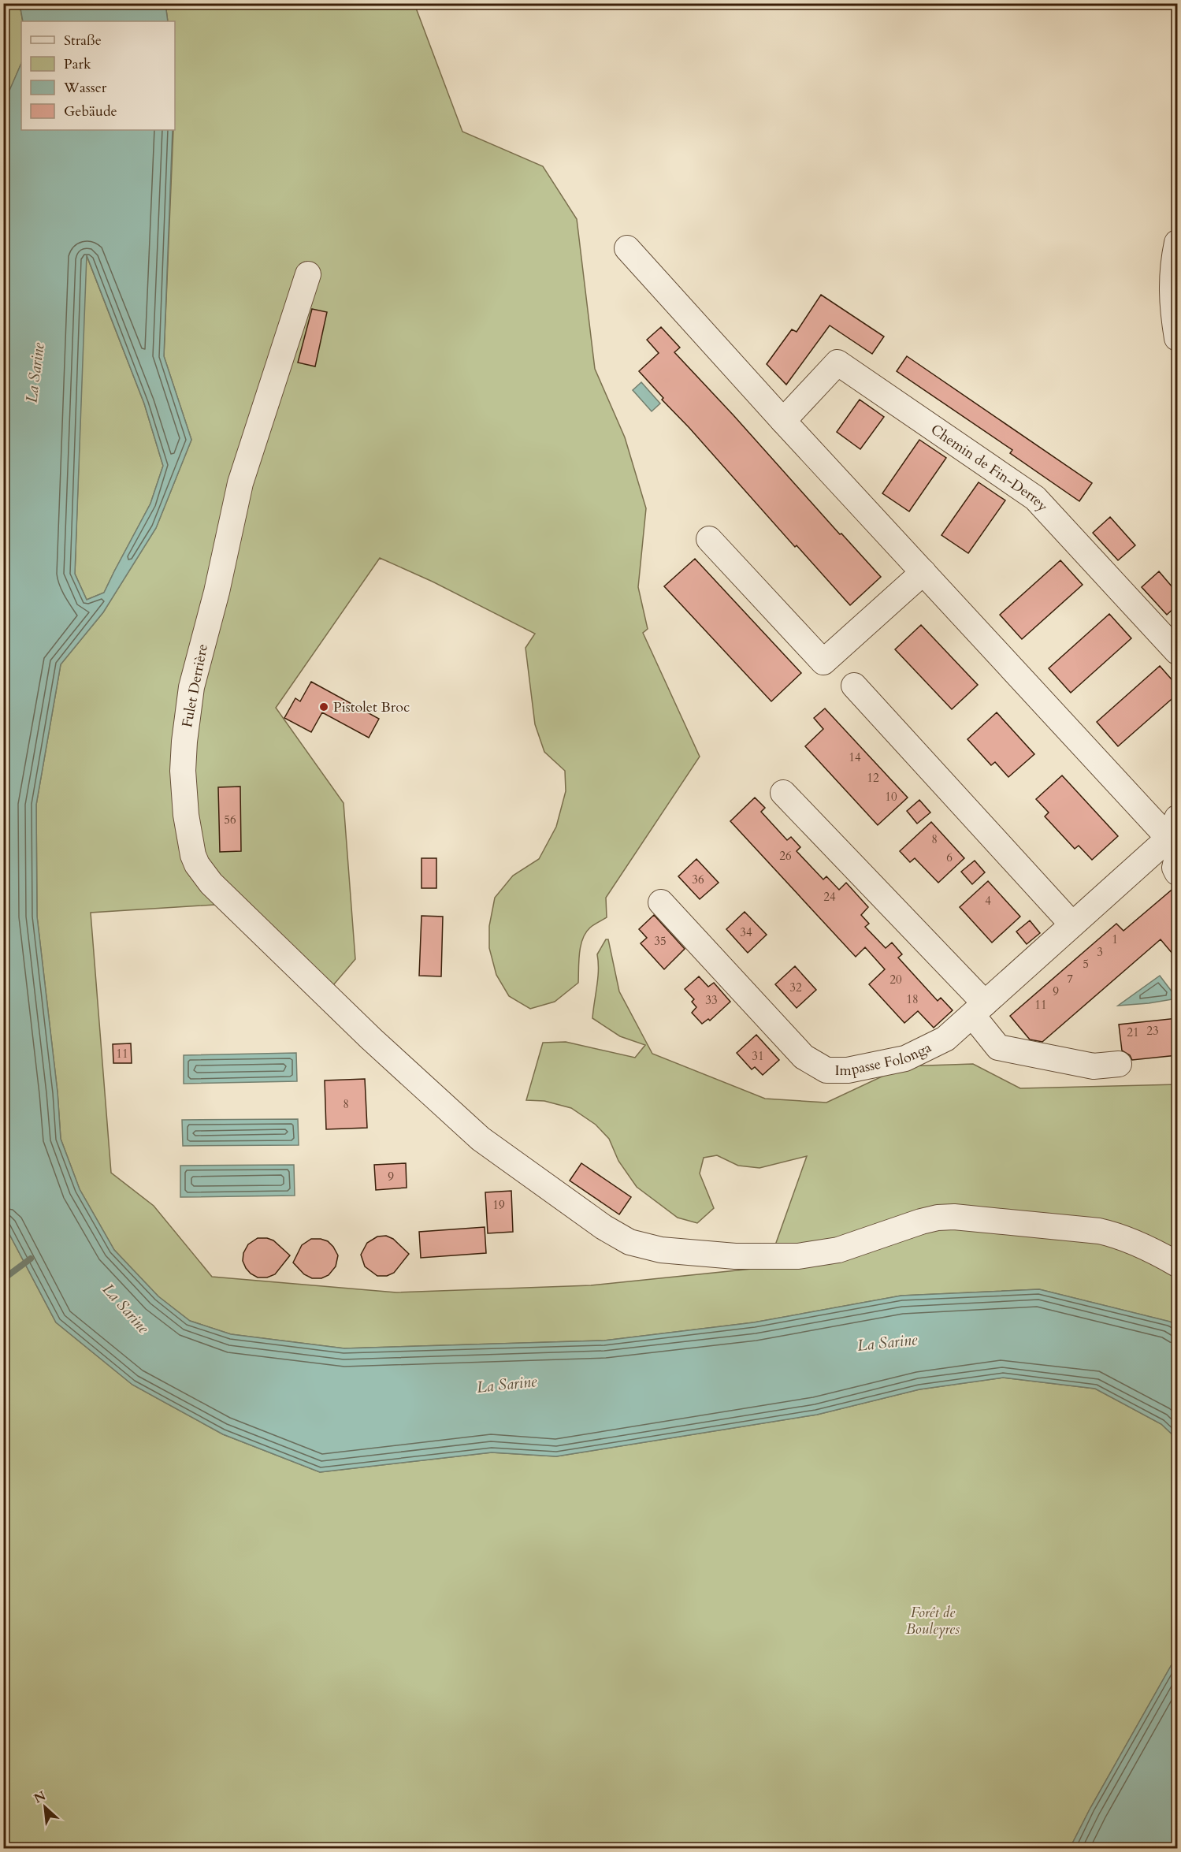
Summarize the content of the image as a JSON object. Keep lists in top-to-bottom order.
{
  "streets": {
    "street": ["Chemin de Fin-Derrey", "Fulet Derrière", "Impasse Folonga"]
  },
  "water": ["La Sarine"],
  "parks": ["Forêt de Bouleyres"],
  "places": ["Pistolet Broc"],
  "house_numbers": [
    "14",
    "12",
    "10",
    "56",
    "8",
    "26",
    "6",
    "36",
    "24",
    "4",
    "34",
    "1",
    "35",
    "3",
    "5",
    "7",
    "20",
    "32",
    "9",
    "18",
    "33",
    "11",
    "23",
    "21",
    "11",
    "31",
    "8",
    "9",
    "19"
  ],
  "legend": [
    "Straße",
    "Park",
    "Wasser",
    "Gebäude"
  ],
  "north": "top left"
}
